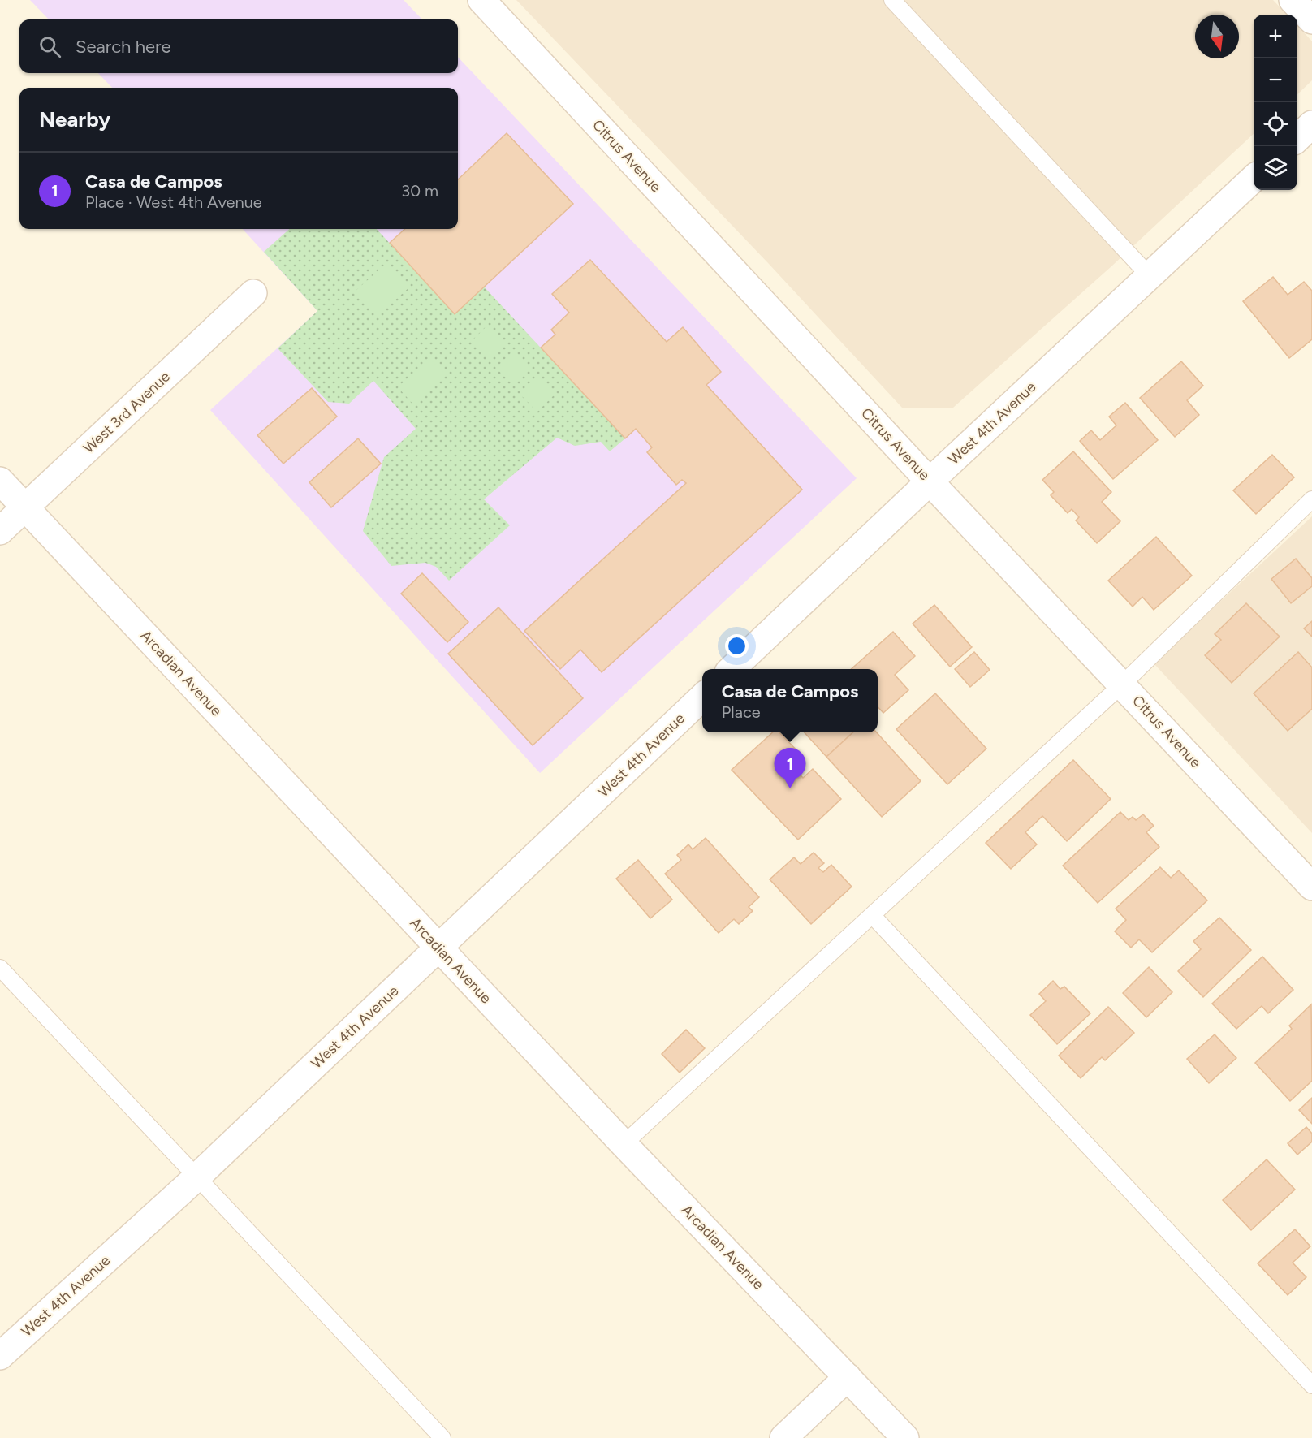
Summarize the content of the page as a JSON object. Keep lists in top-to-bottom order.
{
  "streets": {
    "street": [
      "Citrus Avenue",
      "West 3rd Avenue",
      "West 4th Avenue",
      "Arcadian Avenue"
    ]
  },
  "crossings": [
    ["Citrus Avenue", "West 4th Avenue"],
    ["West 3rd Avenue", "Arcadian Avenue"],
    ["West 4th Avenue", "Arcadian Avenue"]
  ],
  "north": "bottom",
  "page": {
    "map_buttons": ["+", "−"],
    "search": "Search here",
    "heading": "Nearby",
    "list": [
      {
        "mark": "1",
        "name": "Casa de Campos",
        "note": "Place · West 4th Avenue",
        "value": "30 m"
      }
    ],
    "popup": ["Casa de Campos", "Place"],
    "pins": "1"
  }
}
